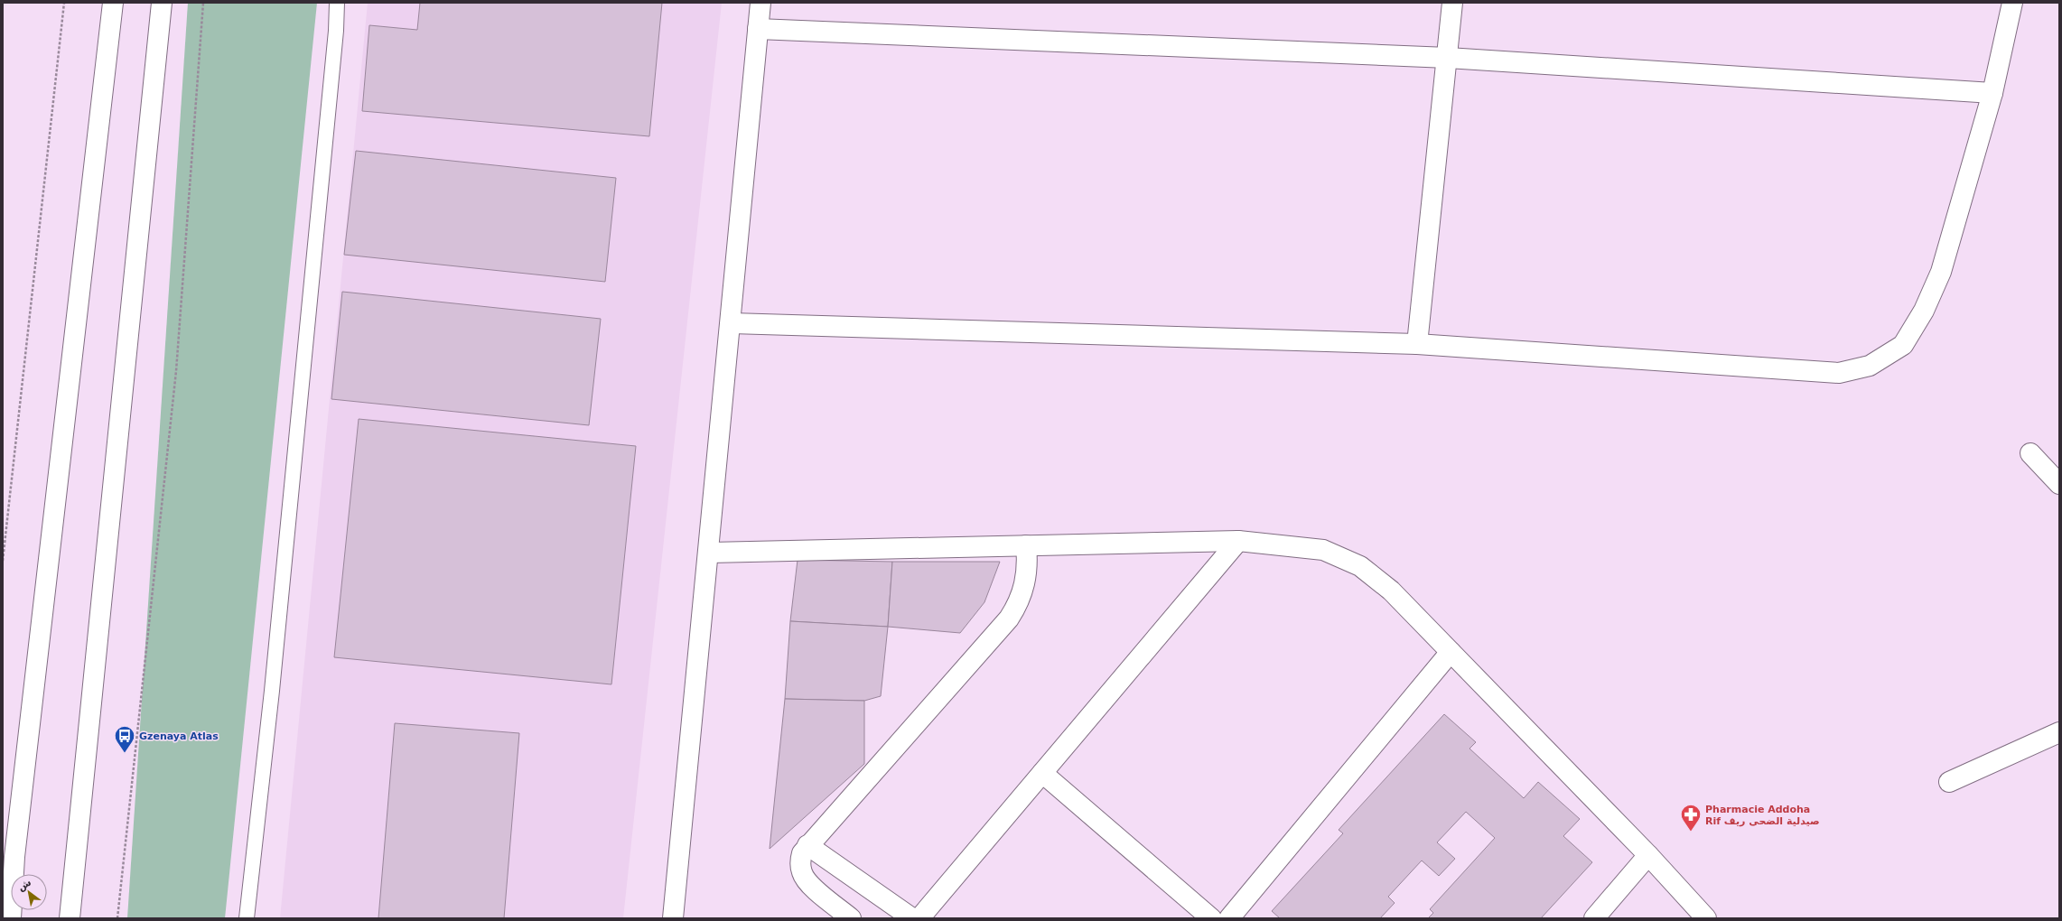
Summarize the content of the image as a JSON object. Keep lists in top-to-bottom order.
{
  "places": {
    "bus stop": ["Gzenaya Atlas"],
    "pharmacy": ["Pharmacie Addoha Rif صيدلية الضحى ريف"]
  },
  "north": "top left"
}
